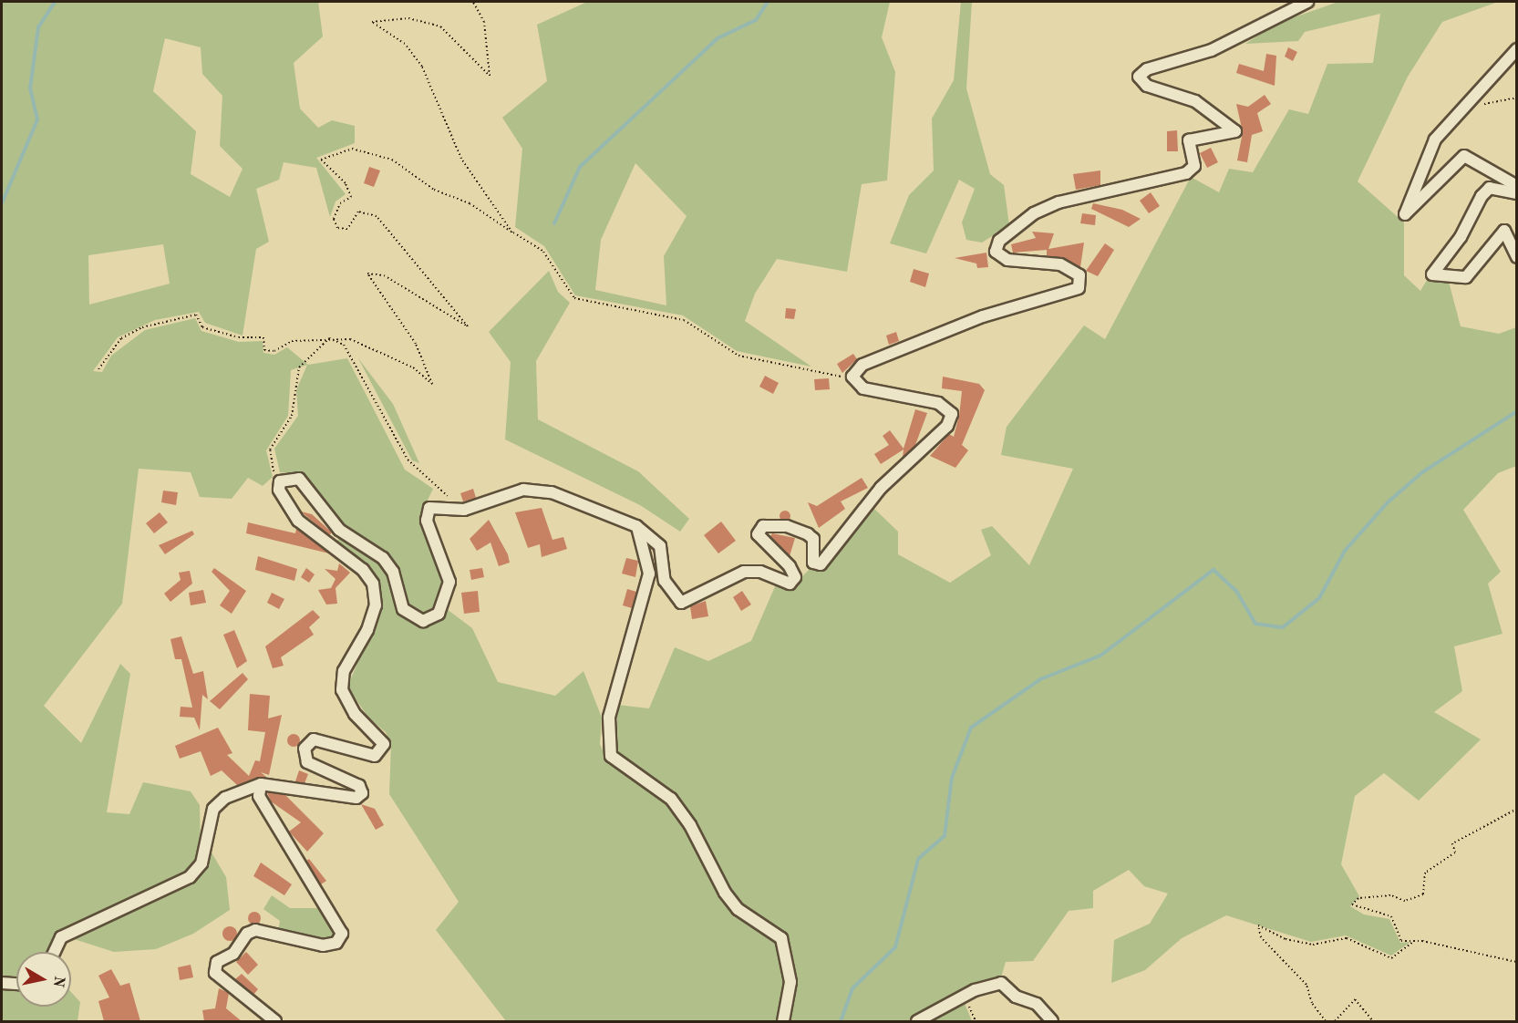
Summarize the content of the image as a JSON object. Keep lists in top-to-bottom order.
{
  "north": "right"
}
